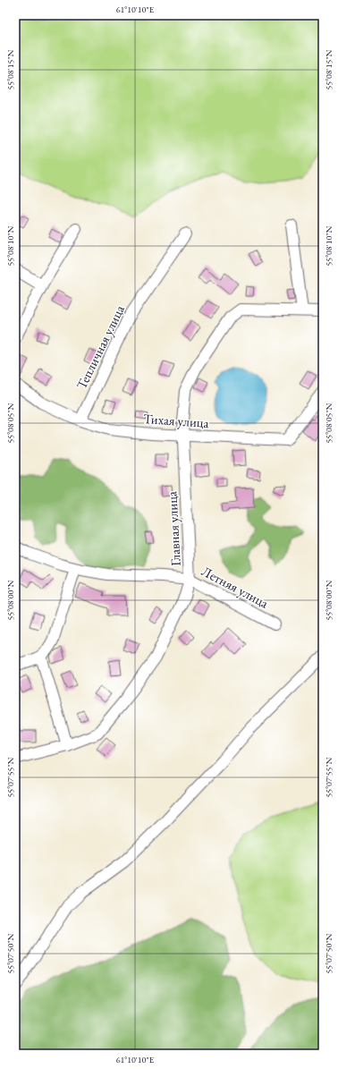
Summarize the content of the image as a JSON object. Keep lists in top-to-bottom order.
{
  "streets": {
    "street": [
      "Тепличная улица",
      "Тихая улица",
      "Главная улица",
      "Летняя улица"
    ]
  },
  "crossings": [
    ["Тепличная улица", "Тихая улица"],
    ["Тихая улица", "Главная улица"],
    ["Главная улица", "Летняя улица"]
  ],
  "coordinates": [
    "61°10'10\"E",
    "55°08'15\"N",
    "55°08'10\"N",
    "55°08'05\"N",
    "55°08'00\"N",
    "55°07'55\"N",
    "55°07'50\"N"
  ]
}
